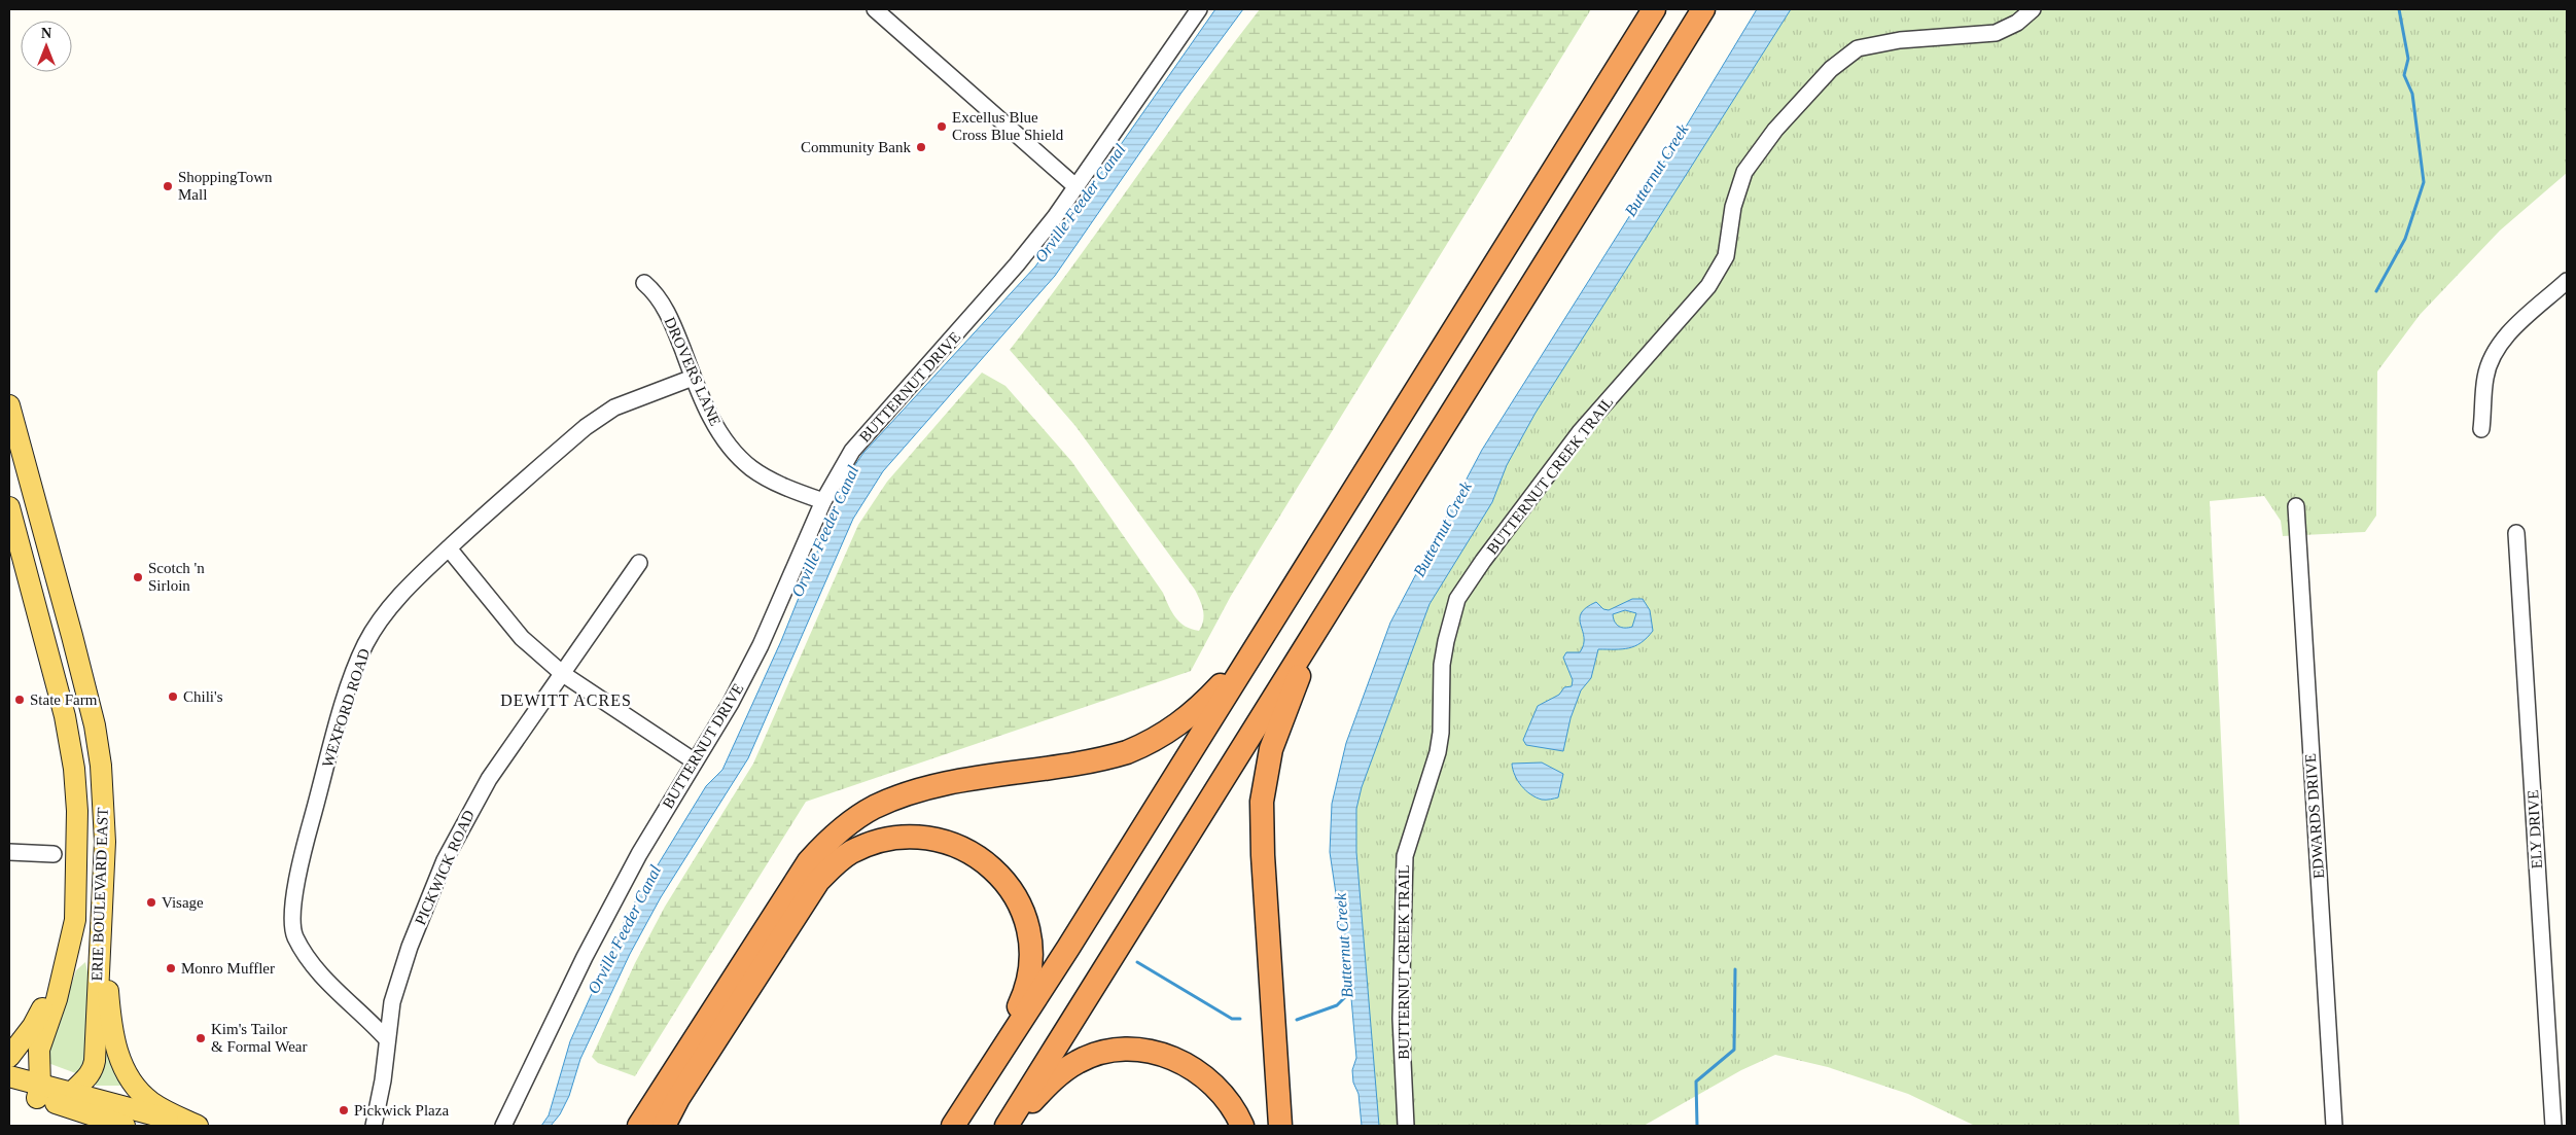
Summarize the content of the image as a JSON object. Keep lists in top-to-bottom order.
{
  "streets": {
    "main road": ["ERIE BOULEVARD EAST"],
    "street": [
      "DROVERS LANE",
      "BUTTERNUT DRIVE",
      "BUTTERNUT CREEK TRAIL",
      "WEXFORD ROAD",
      "EDWARDS DRIVE",
      "ELY DRIVE",
      "PICKWICK ROAD"
    ]
  },
  "crossings": [
    ["DROVERS LANE", "BUTTERNUT DRIVE"],
    ["DROVERS LANE", "WEXFORD ROAD"],
    ["WEXFORD ROAD", "PICKWICK ROAD"]
  ],
  "districts": ["DEWITT ACRES"],
  "water": ["Butternut Creek", "Orville Feeder Canal"],
  "places": [
    "Excellus Blue Cross Blue Shield",
    "Community Bank",
    "ShoppingTown Mall",
    "Scotch 'n Sirloin",
    "Chili's",
    "State Farm",
    "Visage",
    "Monro Muffler",
    "Kim's Tailor & Formal Wear",
    "Pickwick Plaza"
  ],
  "north": "top"
}
